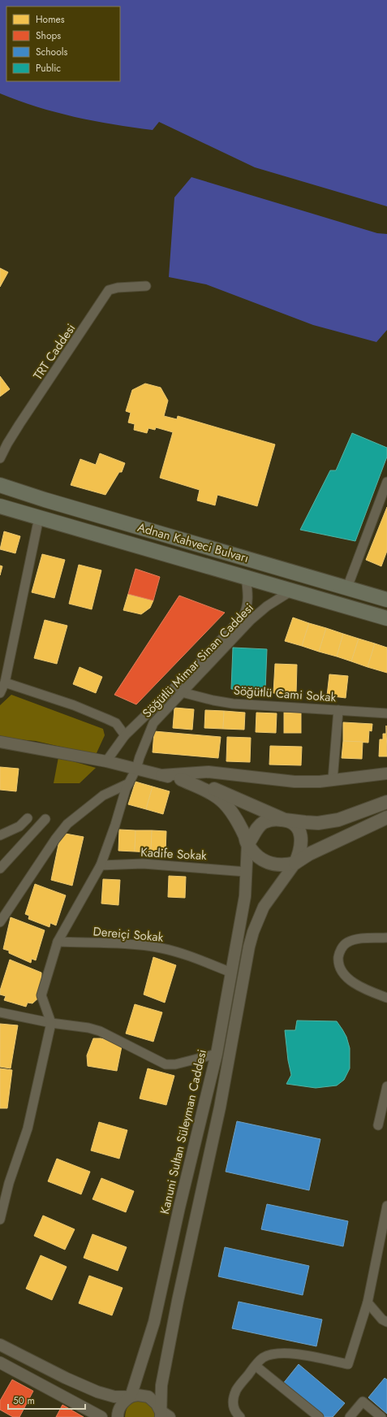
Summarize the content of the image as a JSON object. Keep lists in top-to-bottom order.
{
  "streets": {
    "highway": ["Adnan Kahveci Bulvarı"],
    "street": [
      "TRT Caddesi",
      "Söğütlü Mimar Sinan Caddesi",
      "Söğütlü Cami Sokak",
      "Kadife Sokak",
      "Dereiçi Sokak",
      "Kanuni Sultan Süleyman Caddesi"
    ]
  },
  "crossings": [
    ["Adnan Kahveci Bulvarı", "Söğütlü Mimar Sinan Caddesi"],
    ["Söğütlü Mimar Sinan Caddesi", "Söğütlü Cami Sokak"],
    ["Söğütlü Mimar Sinan Caddesi", "Kadife Sokak"],
    ["Söğütlü Mimar Sinan Caddesi", "Dereiçi Sokak"],
    ["Kadife Sokak", "Kanuni Sultan Süleyman Caddesi"],
    ["Dereiçi Sokak", "Kanuni Sultan Süleyman Caddesi"]
  ],
  "legend": [
    "Homes",
    "Shops",
    "Schools",
    "Public"
  ],
  "scale_bar": "50 m"
}
